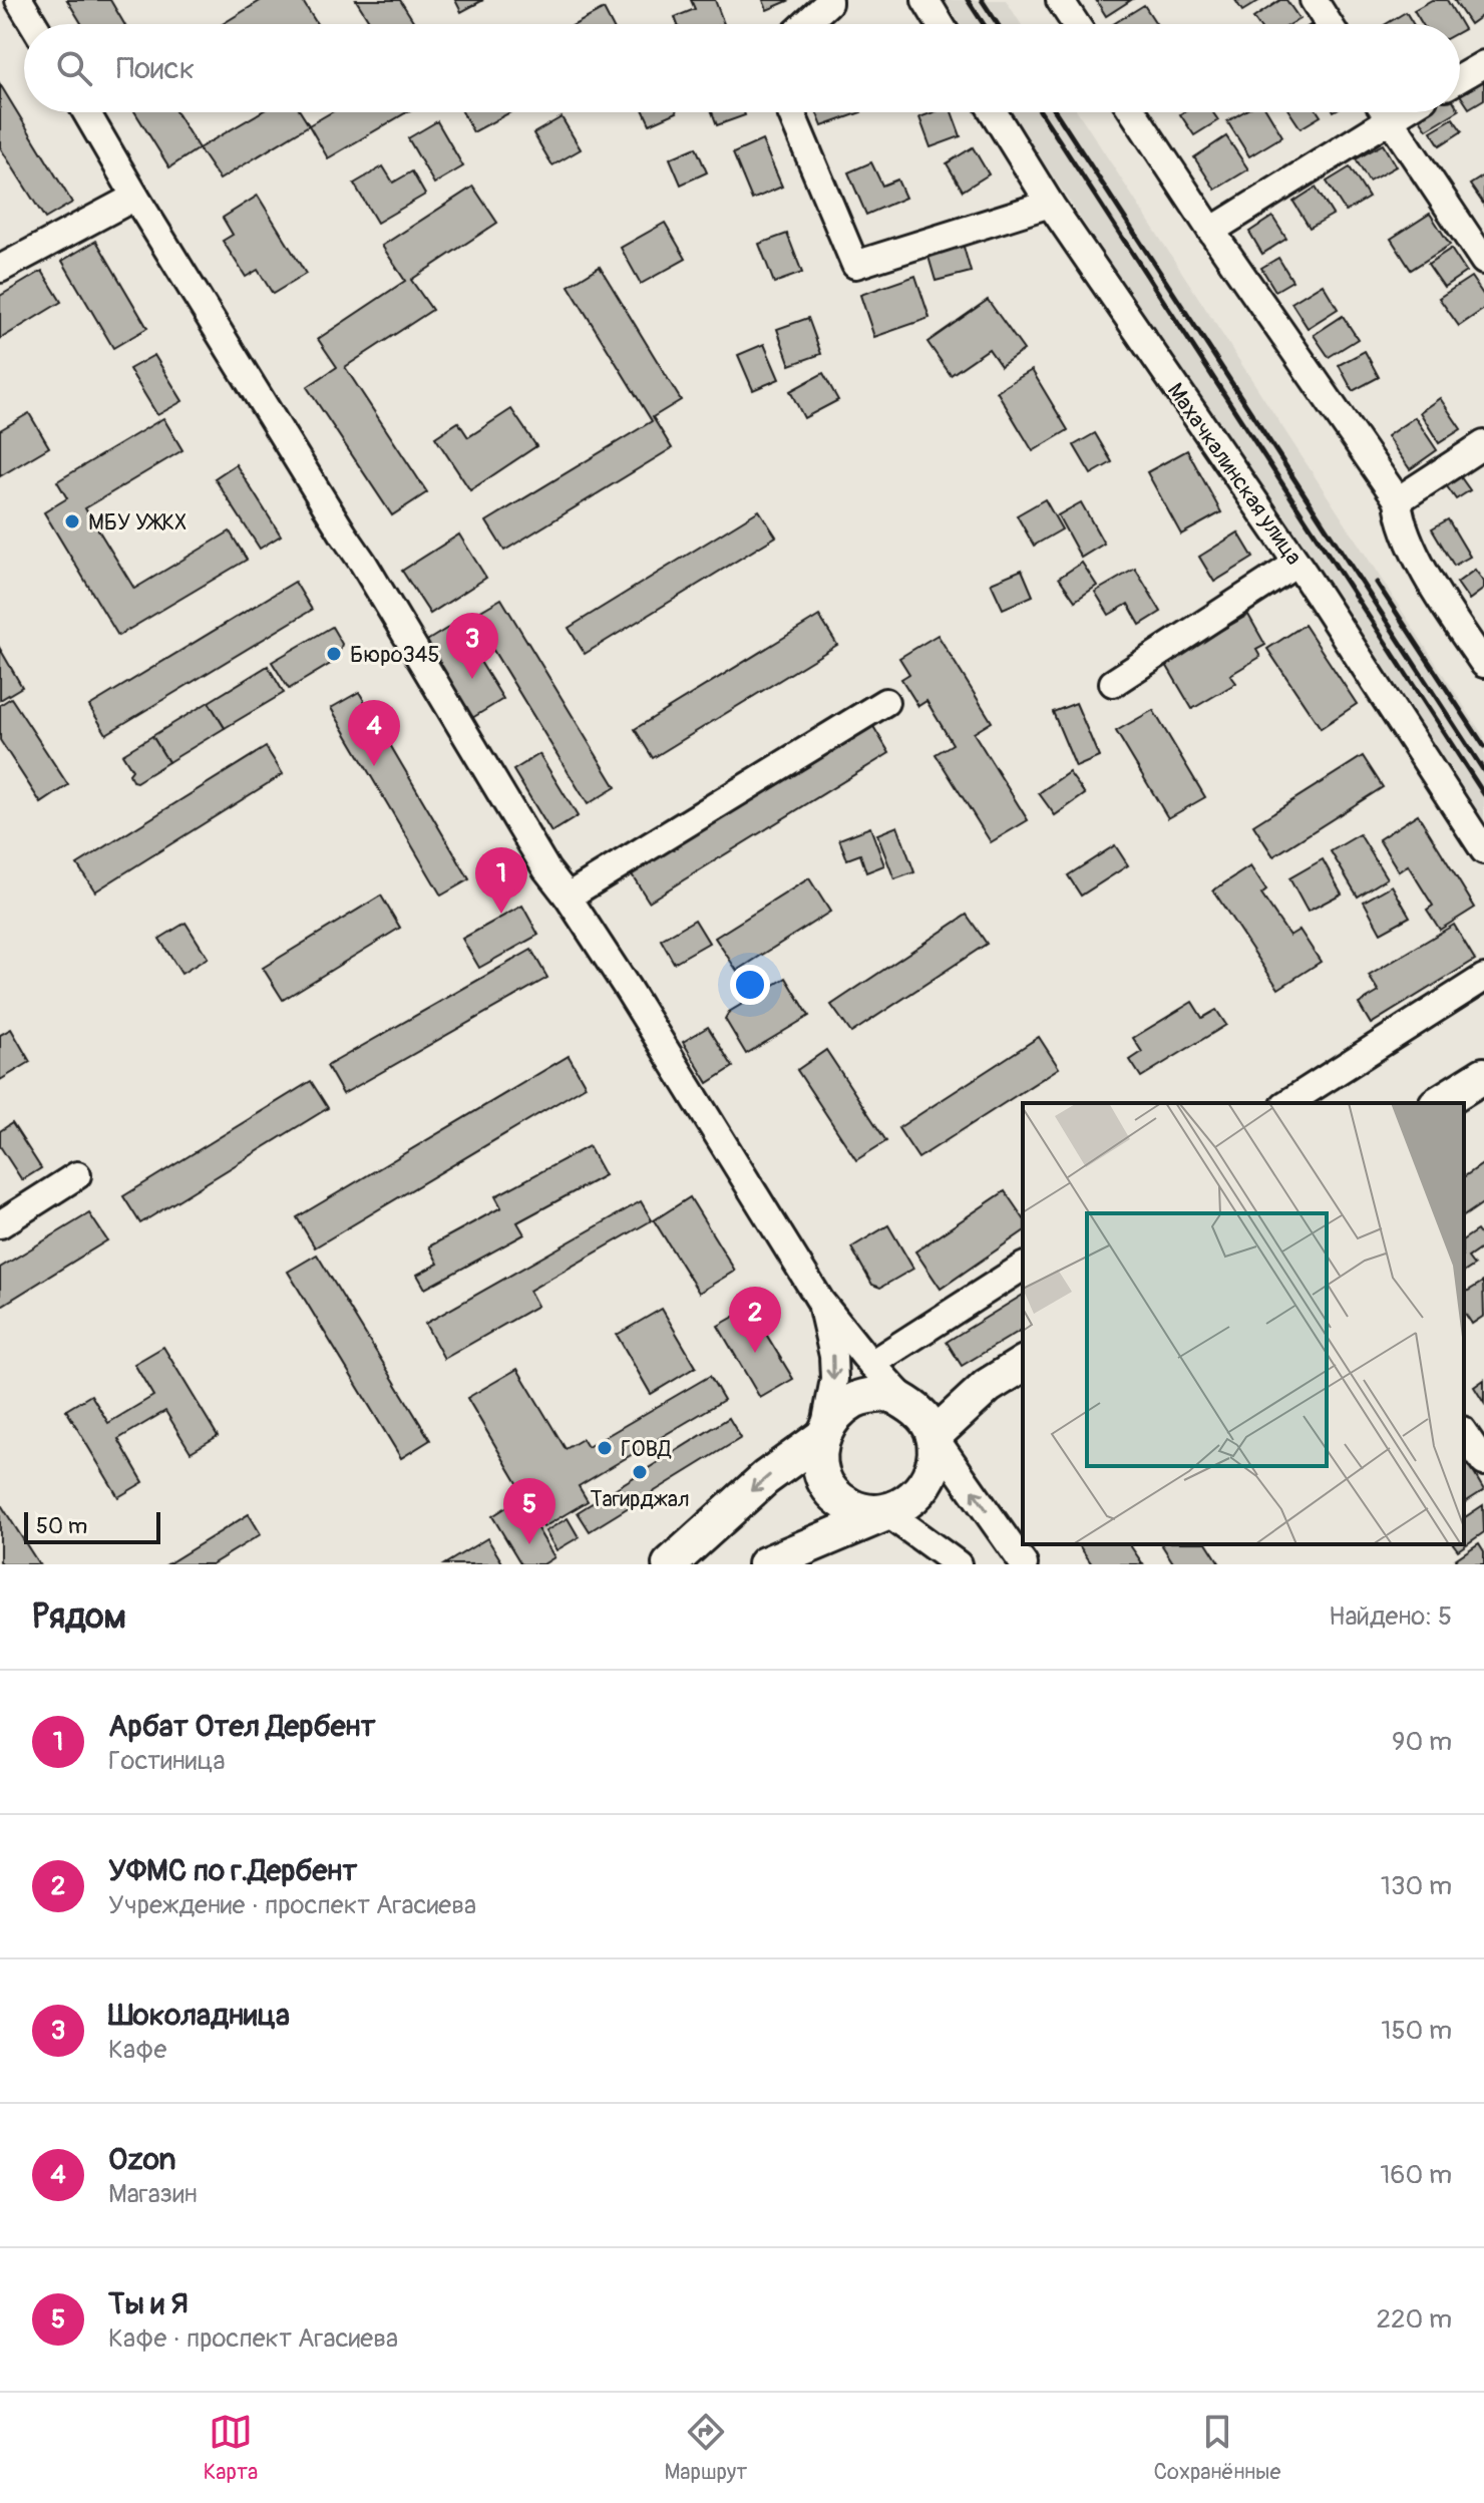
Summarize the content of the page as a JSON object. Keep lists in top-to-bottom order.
{
  "streets": {
    "street": ["Махачкалинская улица"]
  },
  "places": [
    "МБУ УЖКХ",
    "Бюро345",
    "ГОВД",
    "Тагирджал"
  ],
  "scale_bar": "50 m",
  "page": {
    "search": "Поиск",
    "pins": [
      "3",
      "4",
      "1",
      "2",
      "5"
    ],
    "scale": "50 m",
    "heading": ["Рядом", "Найдено: 5"],
    "list": [
      {
        "mark": "1",
        "name": "Арбат Отел Дербент",
        "note": "Гостиница",
        "value": "90 m"
      },
      {
        "mark": "2",
        "name": "УФМС по г.Дербент",
        "note": "Учреждение · проспект Агасиева",
        "value": "130 m"
      },
      {
        "mark": "3",
        "name": "Шоколадница",
        "note": "Кафе",
        "value": "150 m"
      },
      {
        "mark": "4",
        "name": "Ozon",
        "note": "Магазин",
        "value": "160 m"
      },
      {
        "mark": "5",
        "name": "Ты и Я",
        "note": "Кафе · проспект Агасиева",
        "value": "220 m"
      }
    ],
    "nav": ["Карта", "Маршрут", "Сохранённые"]
  }
}
